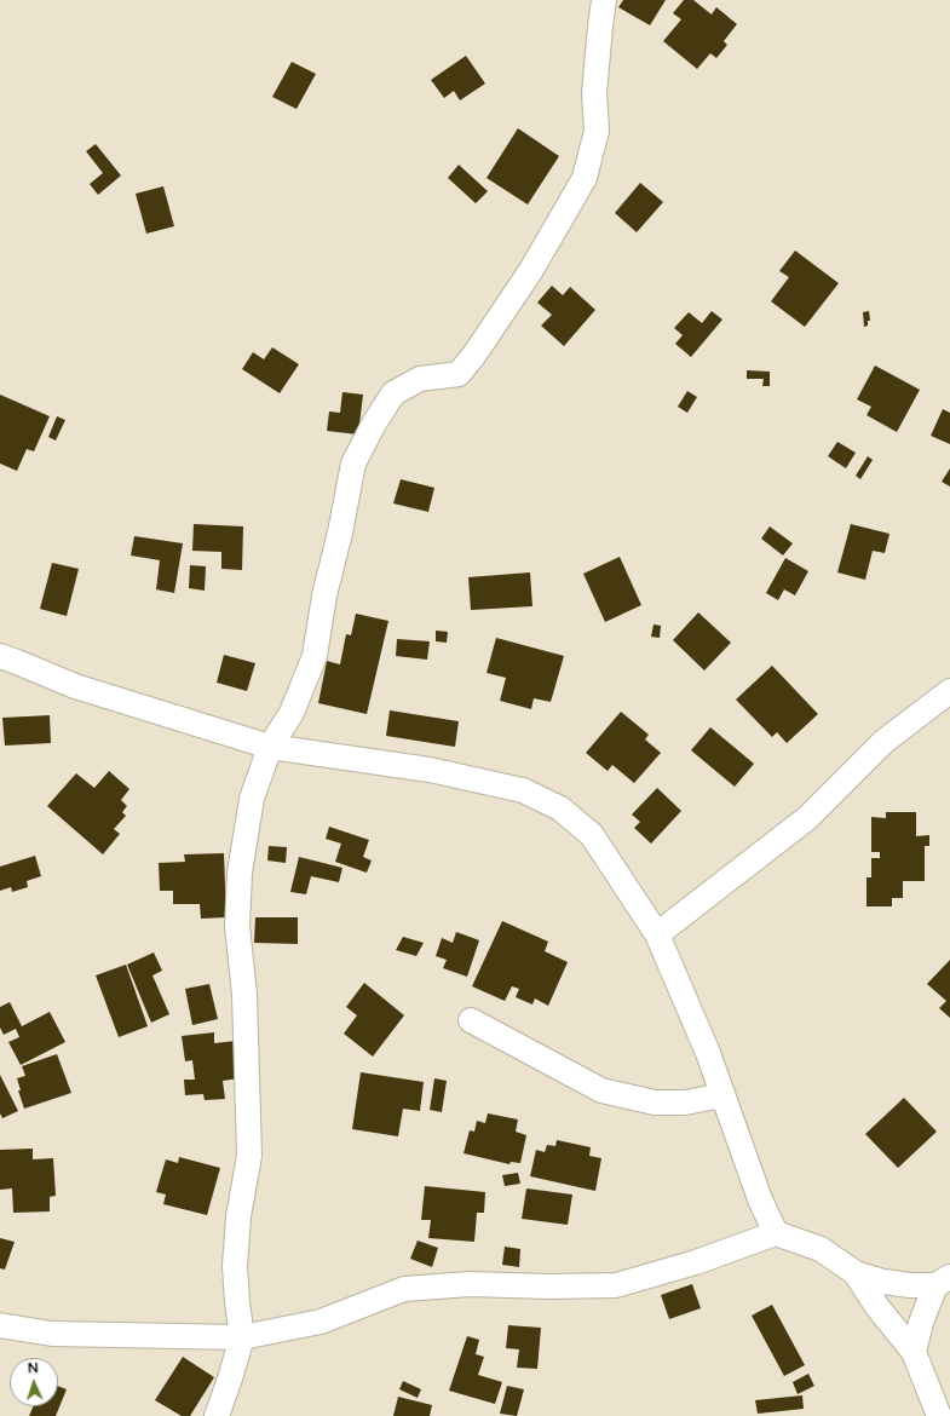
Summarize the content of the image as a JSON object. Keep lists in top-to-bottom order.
{
  "north": "top"
}
